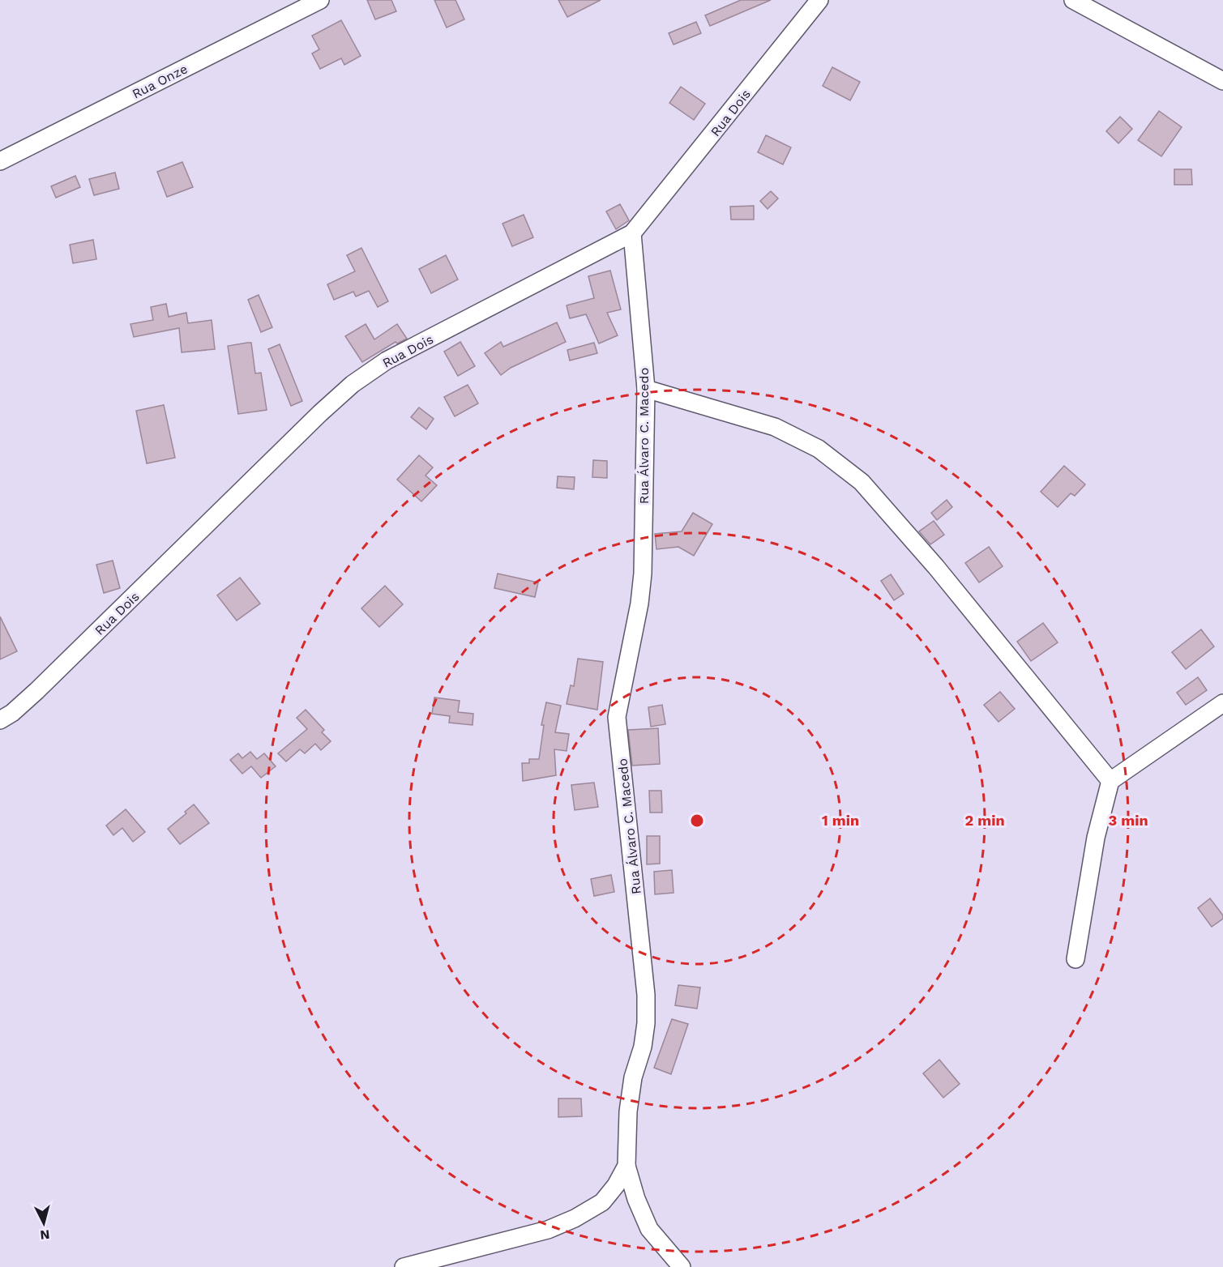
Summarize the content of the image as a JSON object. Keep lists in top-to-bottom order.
{
  "streets": {
    "street": ["Rua Onze", "Rua Dois", "Rua Álvaro C. Macedo"]
  },
  "crossings": [
    ["Rua Dois", "Rua Álvaro C. Macedo"]
  ],
  "north": "bottom",
  "rings": ["1 min", "2 min", "3 min"]
}
